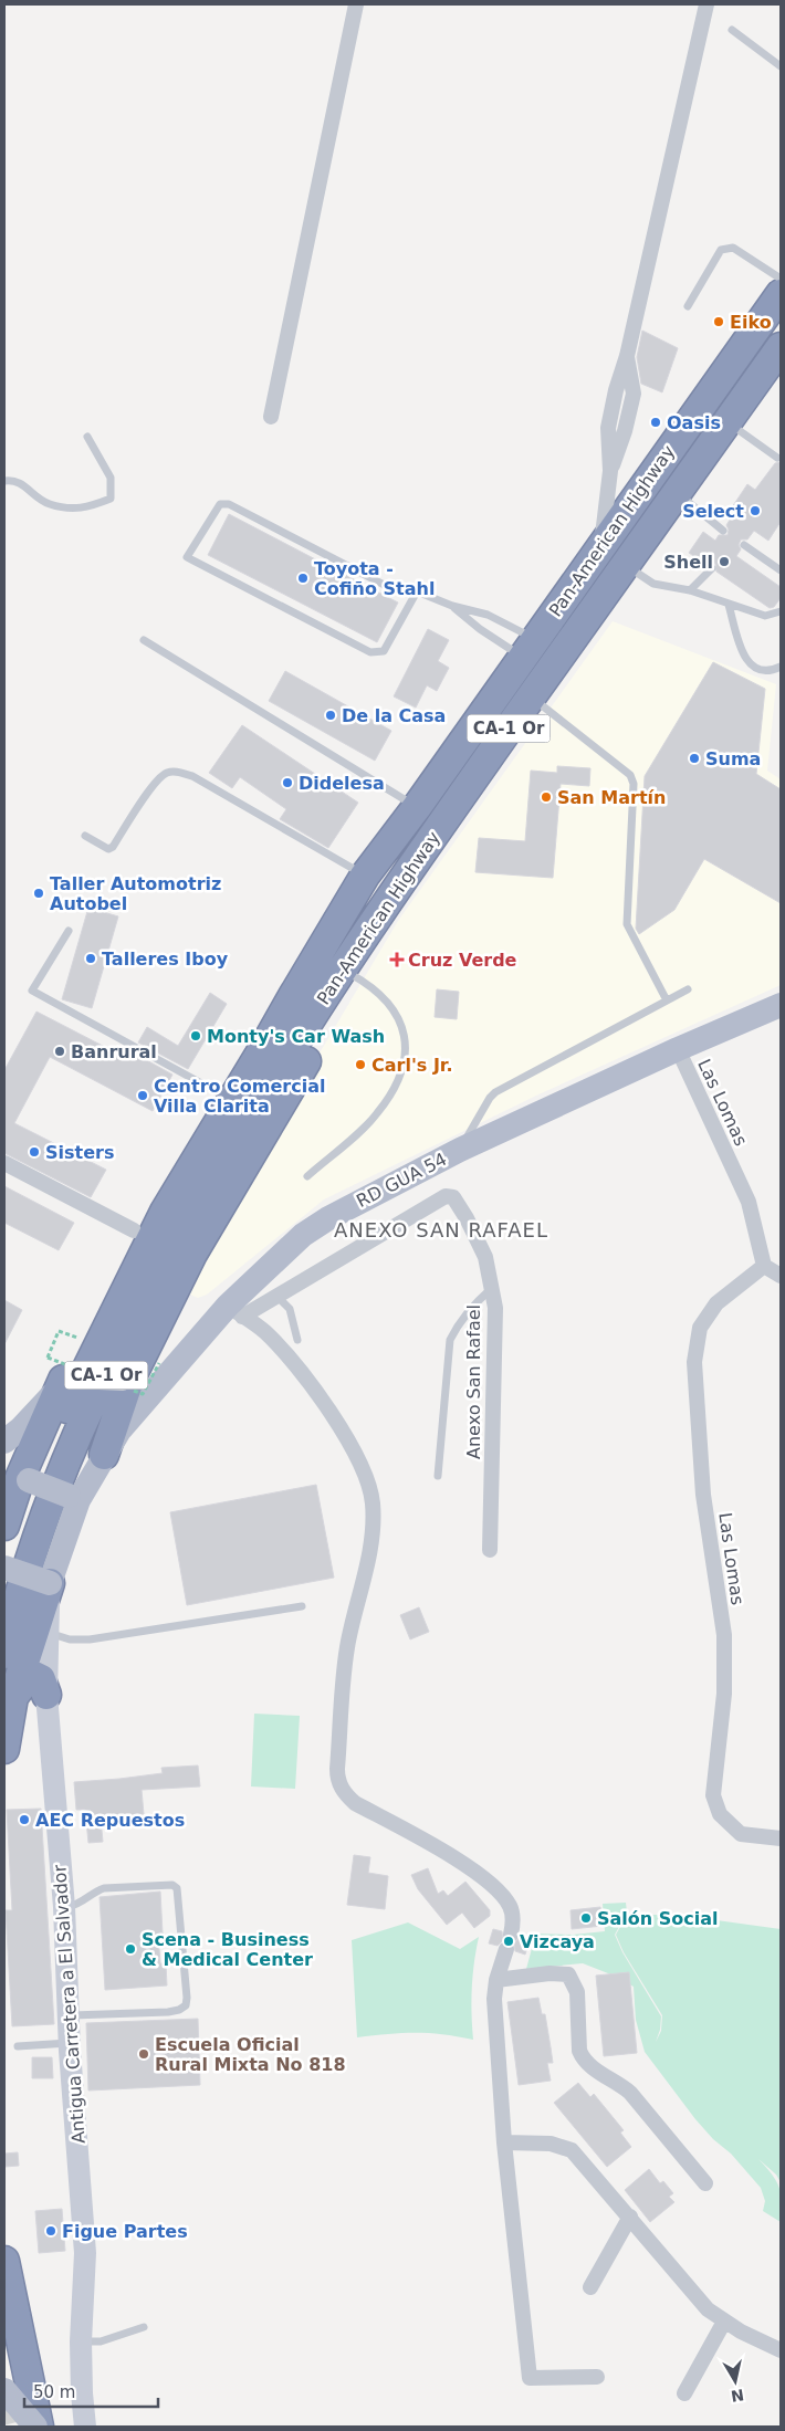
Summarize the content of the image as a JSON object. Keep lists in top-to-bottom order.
{
  "streets": {
    "highway": ["Pan-American Highway", "CA-1 Or"],
    "main road": ["RD GUA 54"],
    "street": ["Las Lomas", "Anexo San Rafael", "Antigua Carretera a El Salvador"]
  },
  "crossings": [
    ["Las Lomas", "RD GUA 54"],
    ["RD GUA 54", "Antigua Carretera a El Salvador"]
  ],
  "districts": ["ANEXO SAN RAFAEL"],
  "places": {
    "other": [
      "Eiko",
      "Oasis",
      "Select",
      "Shell",
      "Toyota - Cofiño Stahl",
      "De la Casa",
      "Suma",
      "Didelesa",
      "San Martín",
      "Taller Automotriz Autobel",
      "Talleres Iboy",
      "Monty's Car Wash",
      "Banrural",
      "Carl's Jr.",
      "Centro Comercial Villa Clarita",
      "Sisters",
      "AEC Repuestos",
      "Salón Social",
      "Vizcaya",
      "Scena - Business & Medical Center",
      "Escuela Oficial Rural Mixta No 818",
      "Figue Partes"
    ],
    "health": ["Cruz Verde"]
  },
  "scale_bar": "50 m",
  "north": "bottom"
}
